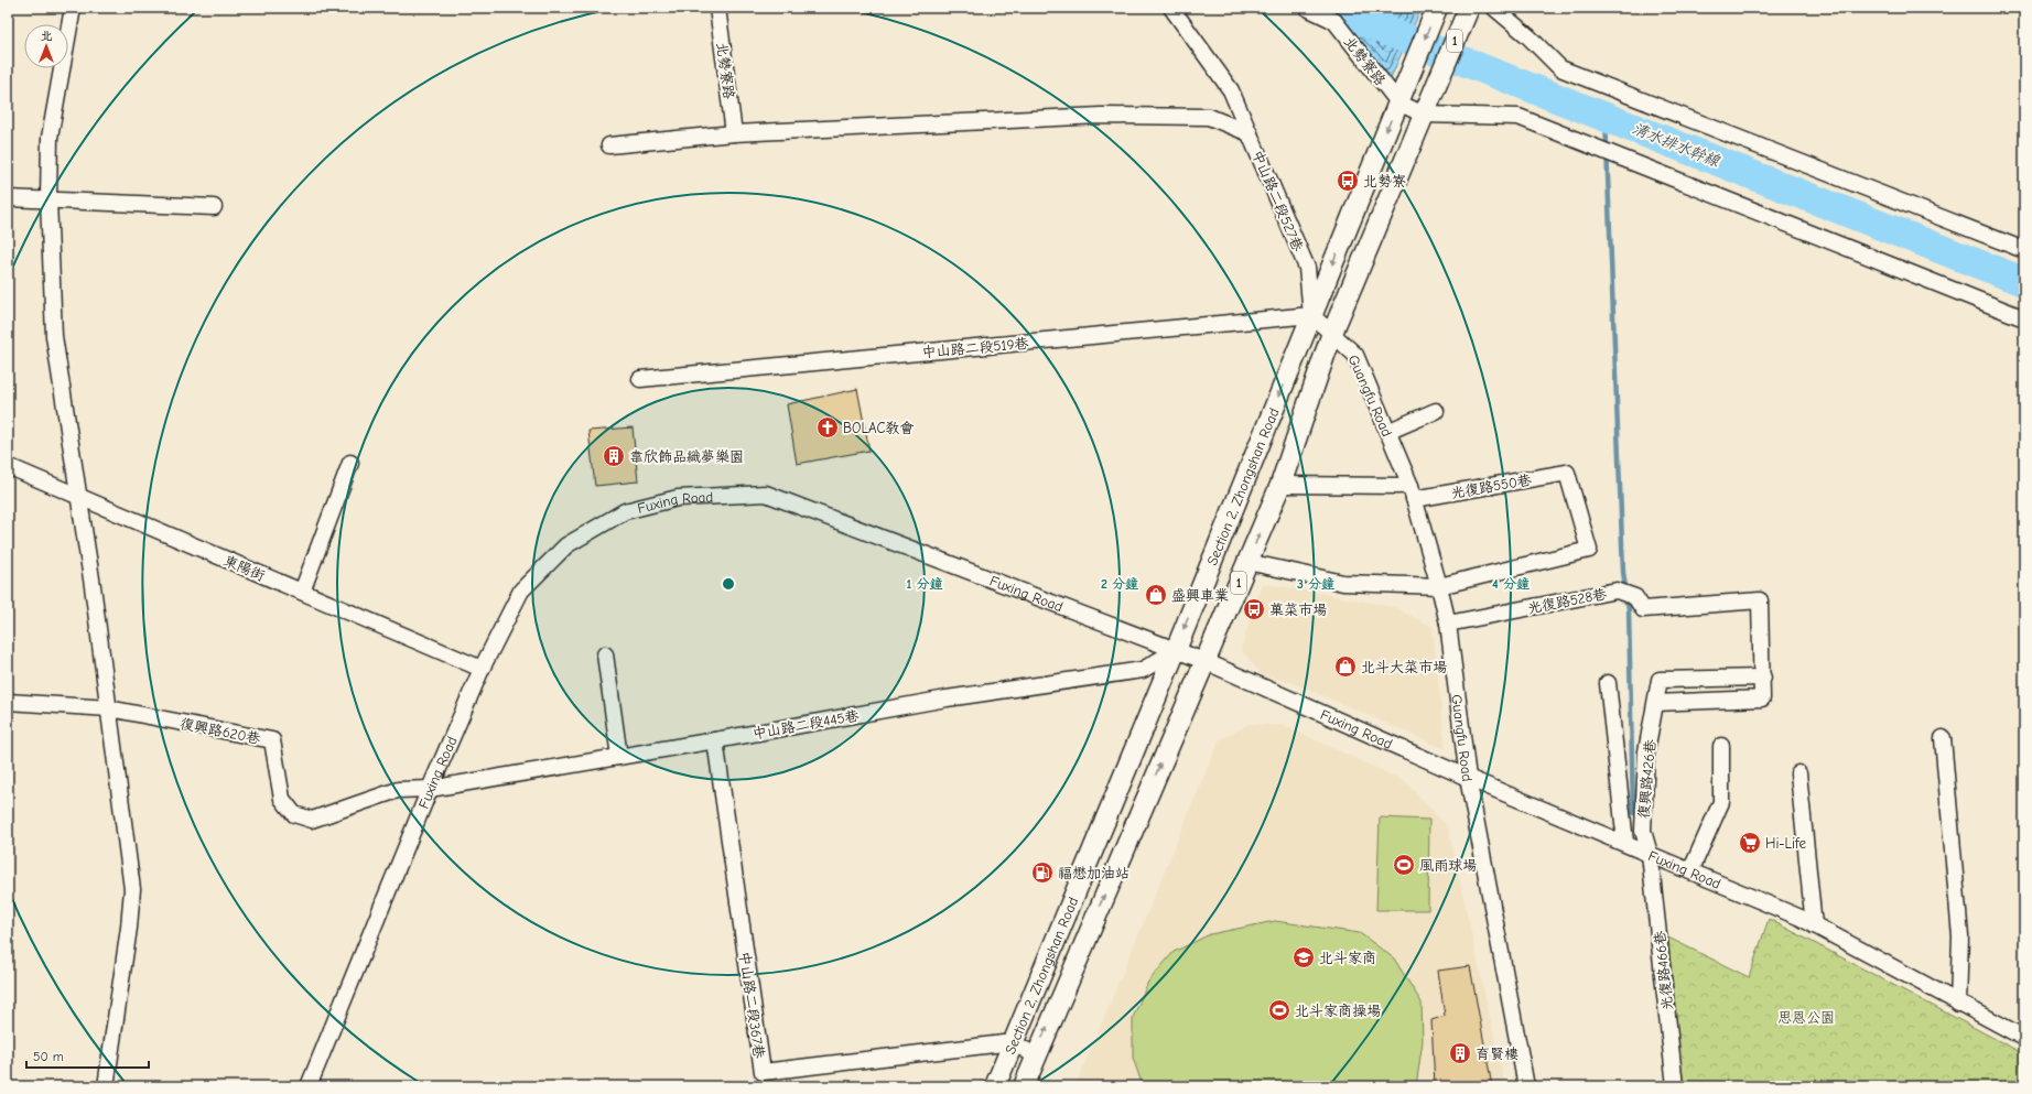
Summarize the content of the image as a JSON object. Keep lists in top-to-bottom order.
{
  "streets": {
    "main road": ["1", "Section 2, Zhongshan Road"],
    "street": [
      "北勢寮路",
      "中山路二段527巷",
      "中山路二段519巷",
      "Guangfu Road",
      "光復路550巷",
      "Fuxing Road",
      "東陽街",
      "光復路528巷",
      "中山路二段445巷",
      "復興路620巷",
      "復興路426巷",
      "光復路466巷",
      "中山路二段367巷"
    ]
  },
  "crossings": [
    ["北勢寮路", "Section 2, Zhongshan Road"],
    ["中山路二段527巷", "中山路二段519巷"],
    ["中山路二段527巷", "Guangfu Road"],
    ["中山路二段527巷", "Section 2, Zhongshan Road"],
    ["中山路二段519巷", "Guangfu Road"],
    ["中山路二段519巷", "Section 2, Zhongshan Road"],
    ["Guangfu Road", "光復路550巷"],
    ["Guangfu Road", "Section 2, Zhongshan Road"],
    ["Guangfu Road", "Fuxing Road"],
    ["Guangfu Road", "光復路528巷"],
    ["光復路550巷", "Section 2, Zhongshan Road"],
    ["Section 2, Zhongshan Road", "Fuxing Road"],
    ["Section 2, Zhongshan Road", "中山路二段445巷"],
    ["Section 2, Zhongshan Road", "中山路二段367巷"],
    ["Fuxing Road", "東陽街"],
    ["Fuxing Road", "中山路二段445巷"],
    ["Fuxing Road", "復興路620巷"],
    ["Fuxing Road", "復興路426巷"],
    ["Fuxing Road", "光復路466巷"],
    ["光復路528巷", "復興路426巷"],
    ["中山路二段445巷", "復興路620巷"],
    ["中山路二段445巷", "中山路二段367巷"],
    ["復興路426巷", "光復路466巷"]
  ],
  "water": ["清水排水幹線"],
  "parks": ["思恩公園"],
  "places": {
    "bus stop": ["北勢寮", "菓菜市場"],
    "church": ["BOLAC教會"],
    "building": ["韋欣飾品織夢樂園", "育賢樓"],
    "shop": ["盛興車業", "北斗大菜市場"],
    "supermarket": ["Hi-Life"],
    "sports": ["風雨球場", "北斗家商操場"],
    "fuel station": ["福懋加油站"],
    "school or university": ["北斗家商"]
  },
  "scale_bar": "50 m",
  "north": "top",
  "rings": [
    "1 分鐘",
    "2 分鐘",
    "3 分鐘",
    "4 分鐘"
  ]
}
